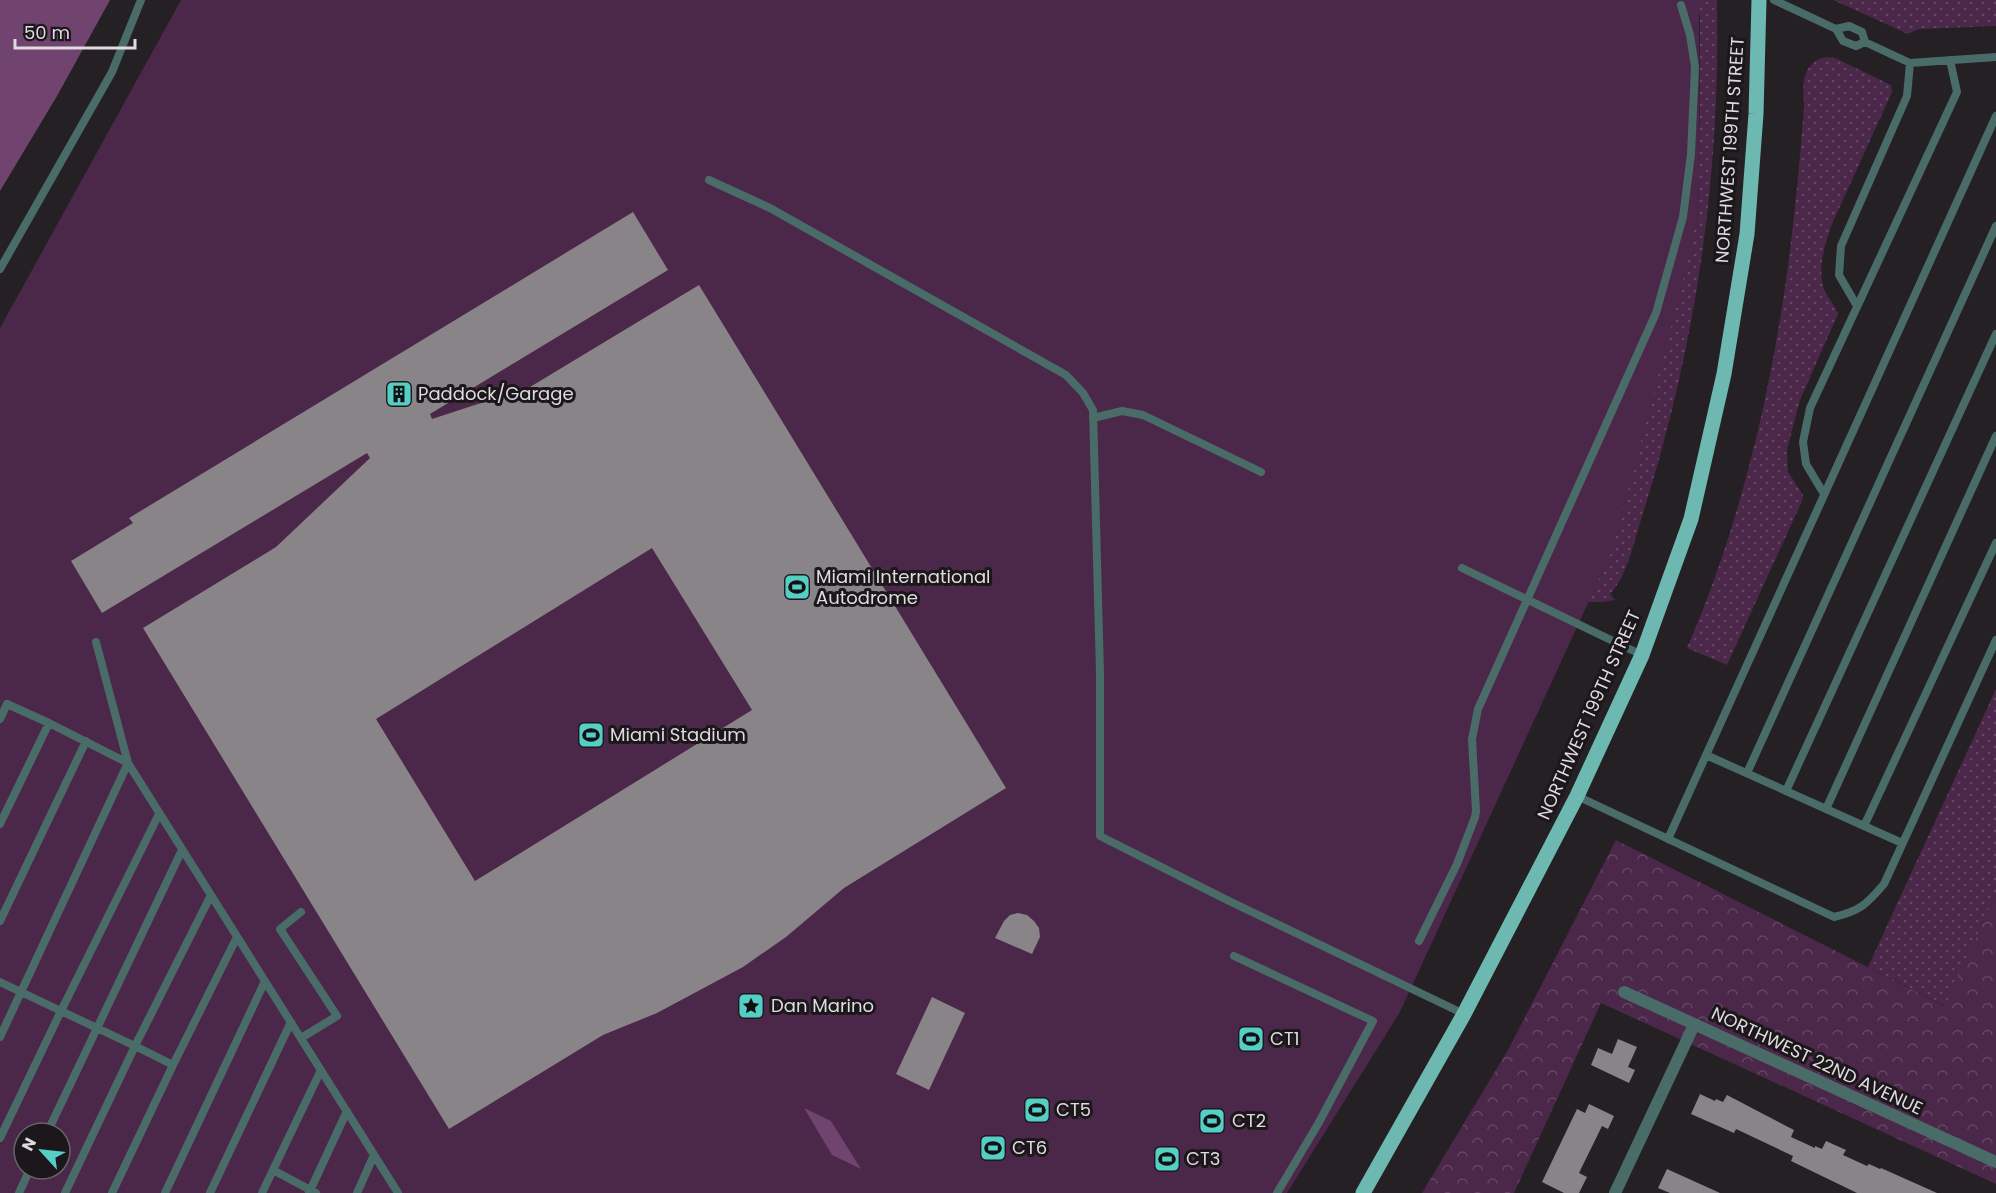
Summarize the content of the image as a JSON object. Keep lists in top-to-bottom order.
{
  "streets": {
    "main road": ["NORTHWEST 199TH STREET"],
    "street": ["NORTHWEST 22ND AVENUE"]
  },
  "places": {
    "building": ["Paddock/Garage"],
    "sports": [
      "Miami International Autodrome",
      "Miami Stadium",
      "CT1",
      "CT5",
      "CT2",
      "CT6",
      "CT3"
    ],
    "place": ["Dan Marino"]
  },
  "scale_bar": "50 m",
  "north": "top left"
}
